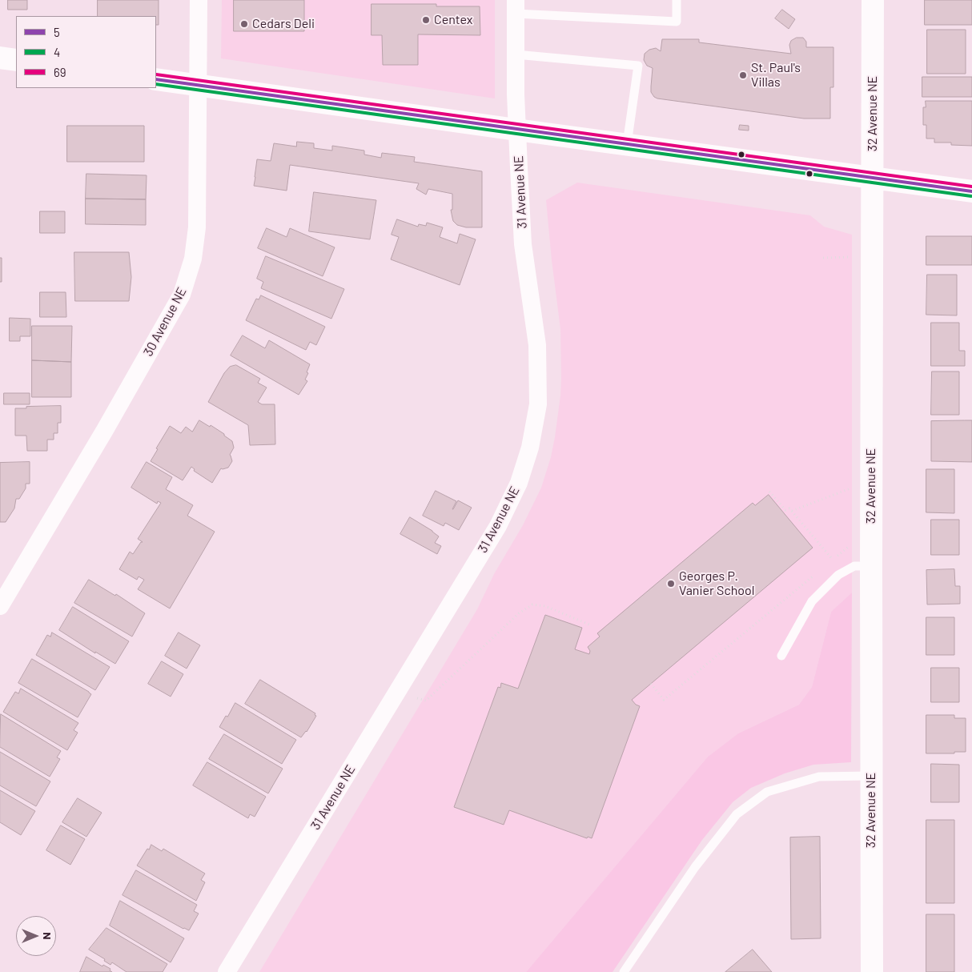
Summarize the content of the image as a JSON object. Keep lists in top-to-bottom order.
{
  "streets": {
    "street": ["32 Avenue NE", "31 Avenue NE", "30 Avenue NE"]
  },
  "places": [
    "Centex",
    "Cedars Deli",
    "St. Paul's Villas",
    "Georges P. Vanier School"
  ],
  "lines": ["transit line 69", "transit line 5", "transit line 4"],
  "legend": ["5", "4", "69"],
  "north": "right"
}
